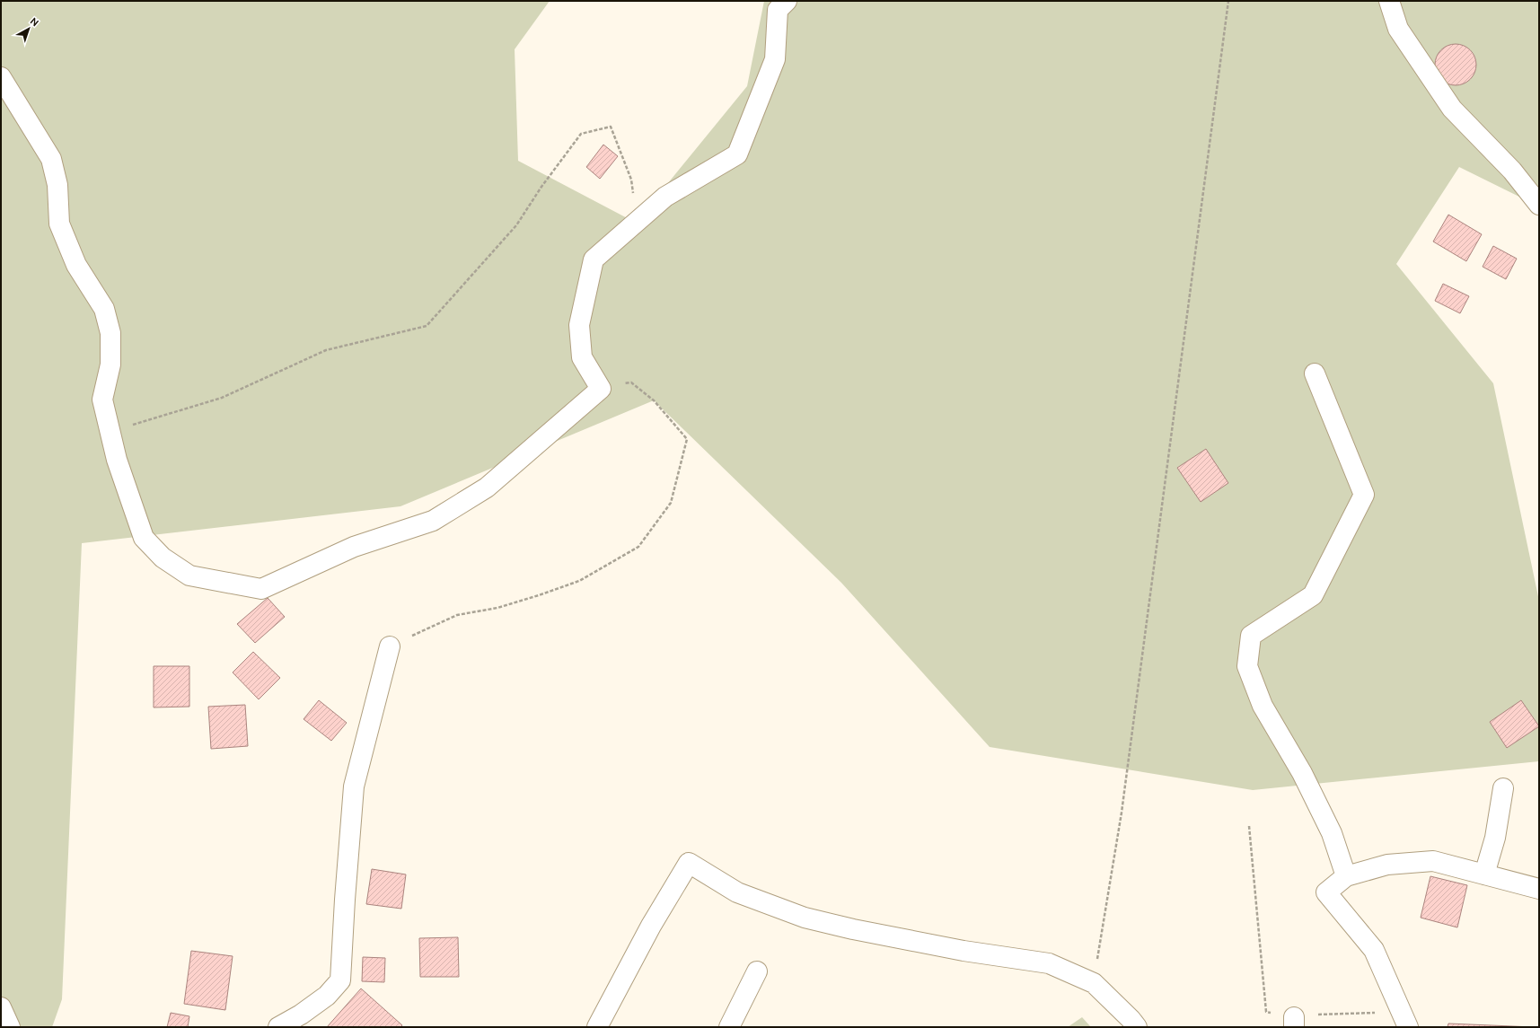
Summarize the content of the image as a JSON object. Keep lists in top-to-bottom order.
{
  "north": "top right"
}
